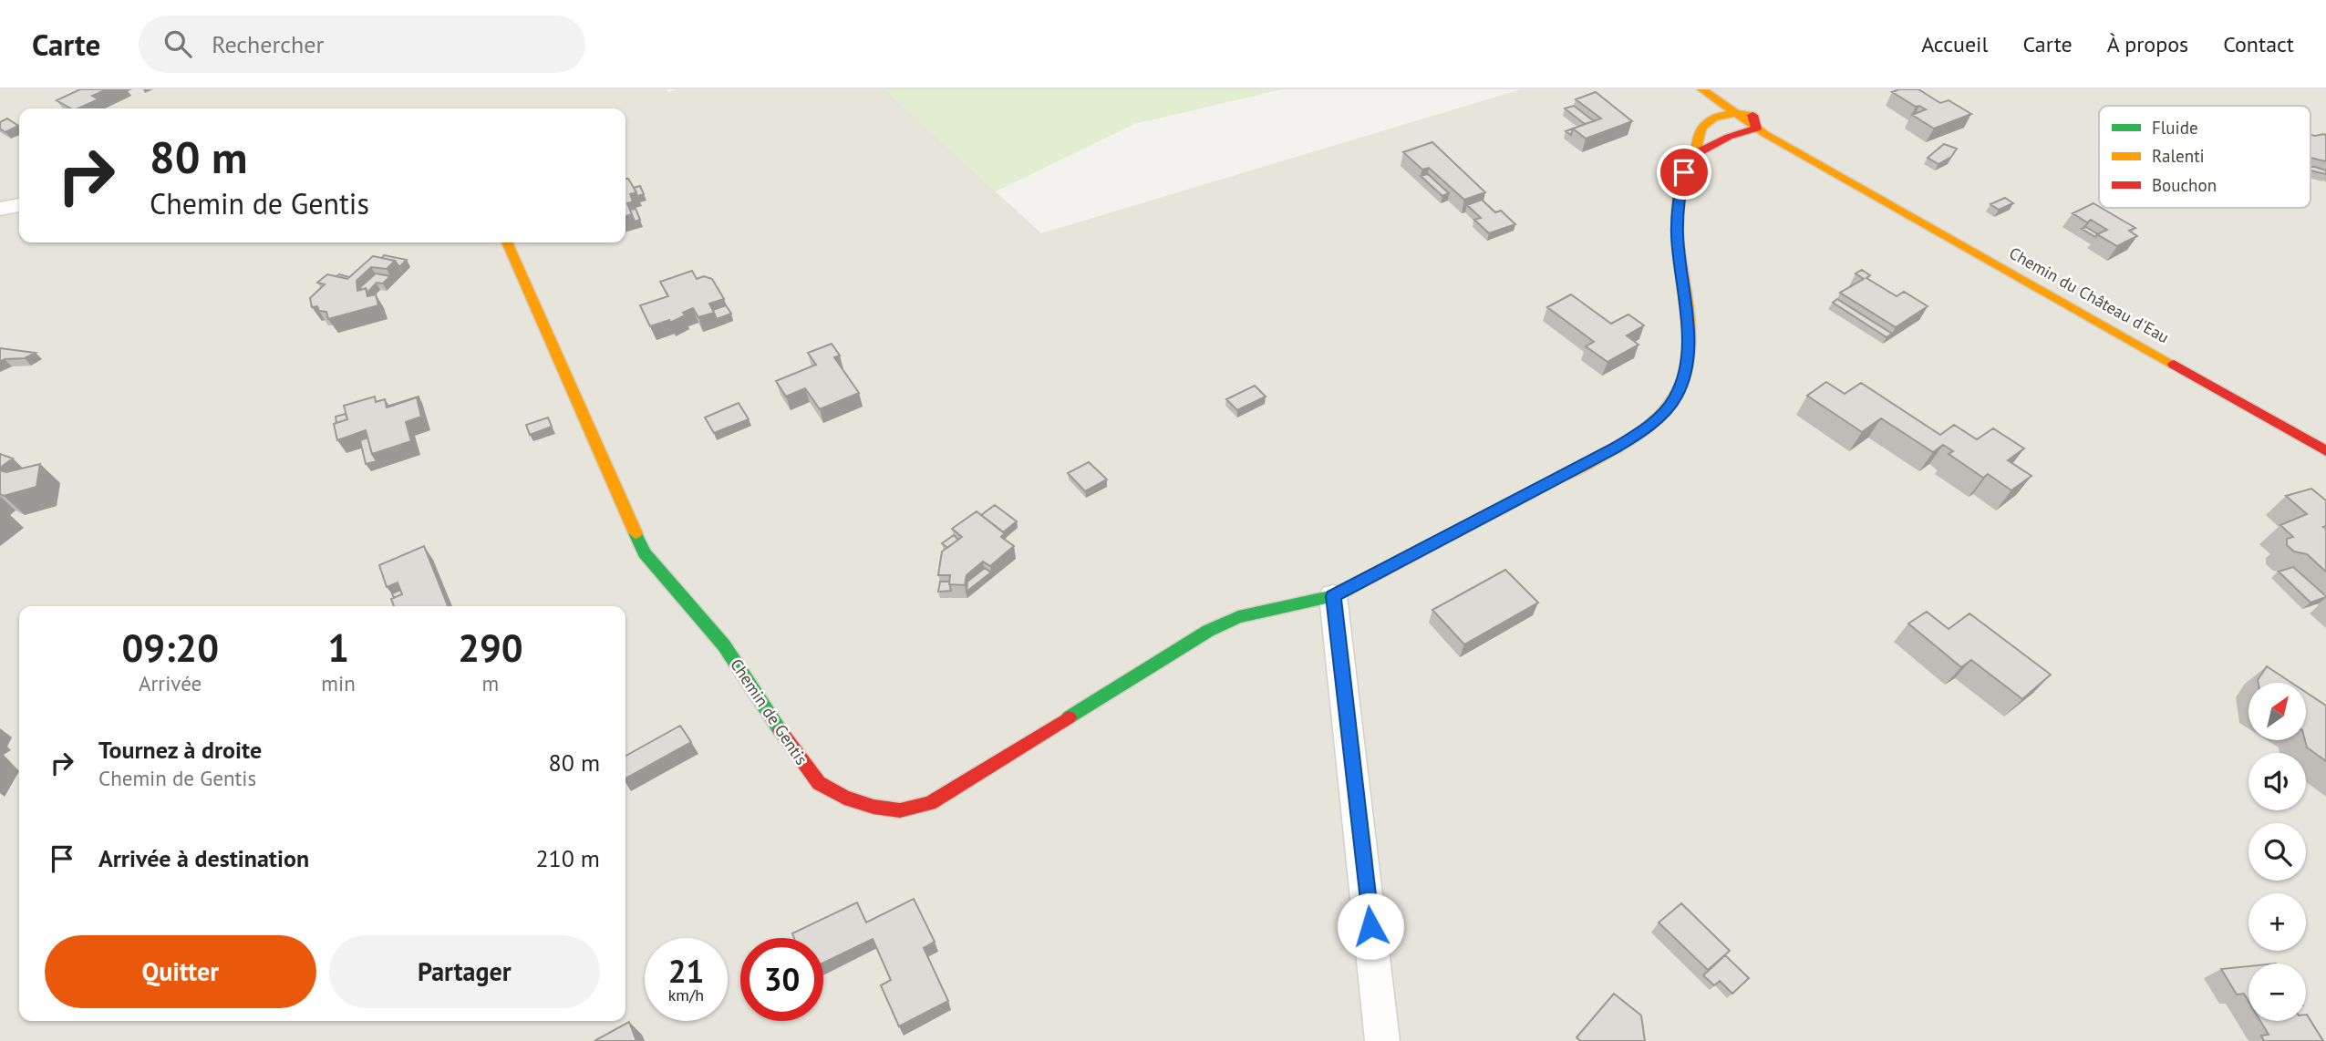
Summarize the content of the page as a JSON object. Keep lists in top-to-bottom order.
{
  "streets": {
    "street": ["Chemin du Château d'Eau", "Chemin de Gentis"]
  },
  "crossings": [
    ["Chemin du Château d'Eau", "Chemin de Gentis"]
  ],
  "legend": ["Fluide", "Ralenti", "Bouchon"],
  "north": "top right",
  "page": {
    "header": "Carte",
    "search": "Rechercher",
    "nav": [
      "Accueil",
      "Carte",
      "À propos",
      "Contact"
    ],
    "turn": ["80 m", "Chemin de Gentis"],
    "eta": [
      "09:20",
      "Arrivée",
      "1",
      "min",
      "290",
      "m"
    ],
    "map_buttons": ["+", "−"],
    "list": [
      {
        "name": "Tournez à droite",
        "note": "Chemin de Gentis",
        "value": "80 m"
      },
      {
        "name": "Arrivée à destination",
        "value": "210 m"
      }
    ],
    "buttons": ["Quitter", "Partager"],
    "speed": "21 km/h",
    "limit": "30"
  }
}
